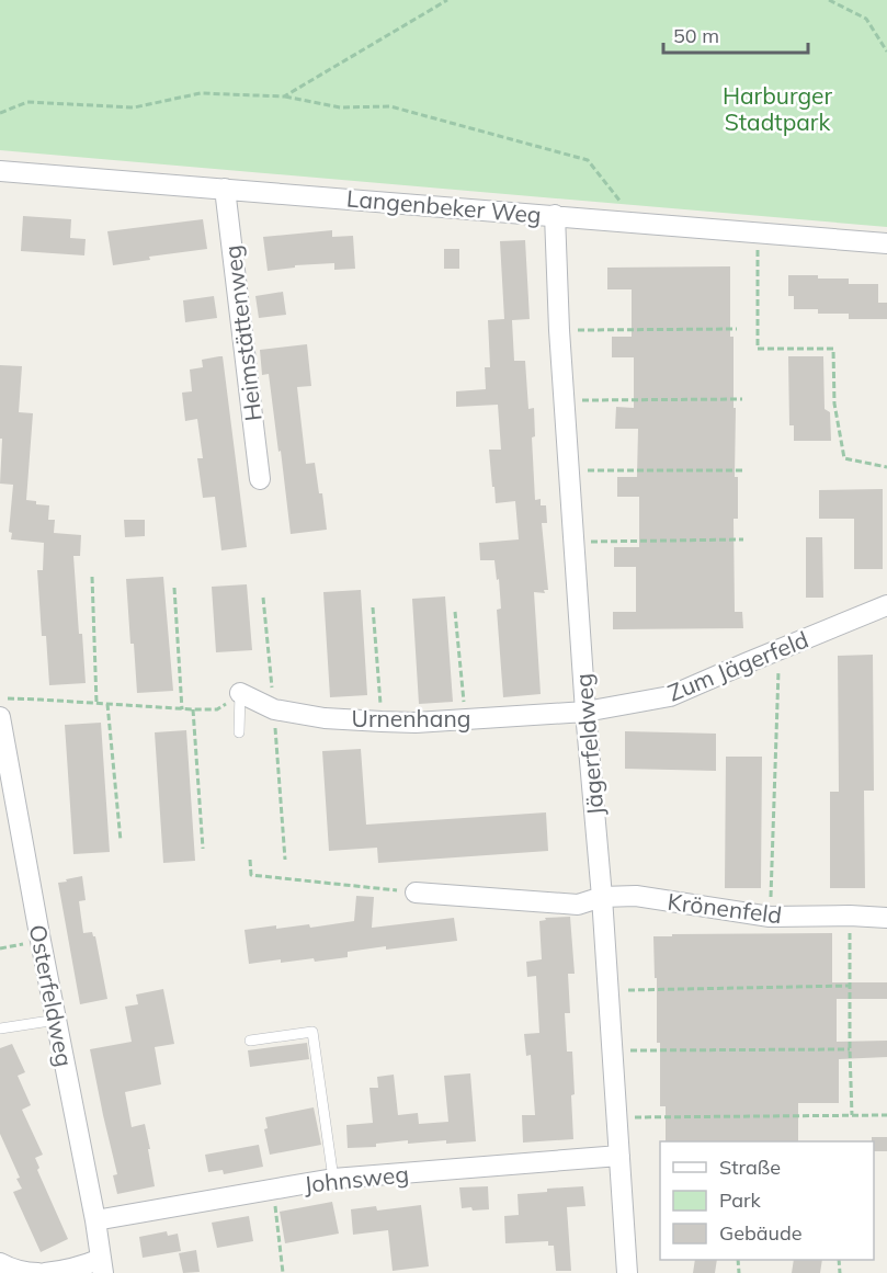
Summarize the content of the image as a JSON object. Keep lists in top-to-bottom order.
{
  "streets": {
    "street": [
      "Langenbeker Weg",
      "Heimstättenweg",
      "Zum Jägerfeld",
      "Urnenhang",
      "Jägerfeldweg",
      "Krönenfeld",
      "Osterfeldweg",
      "Johnsweg"
    ]
  },
  "crossings": [
    ["Langenbeker Weg", "Heimstättenweg"],
    ["Langenbeker Weg", "Jägerfeldweg"],
    ["Zum Jägerfeld", "Urnenhang"],
    ["Zum Jägerfeld", "Jägerfeldweg"],
    ["Urnenhang", "Jägerfeldweg"],
    ["Jägerfeldweg", "Krönenfeld"],
    ["Jägerfeldweg", "Johnsweg"],
    ["Osterfeldweg", "Johnsweg"]
  ],
  "parks": ["Harburger Stadtpark"],
  "legend": ["Straße", "Park", "Gebäude"],
  "scale_bar": "50 m"
}
